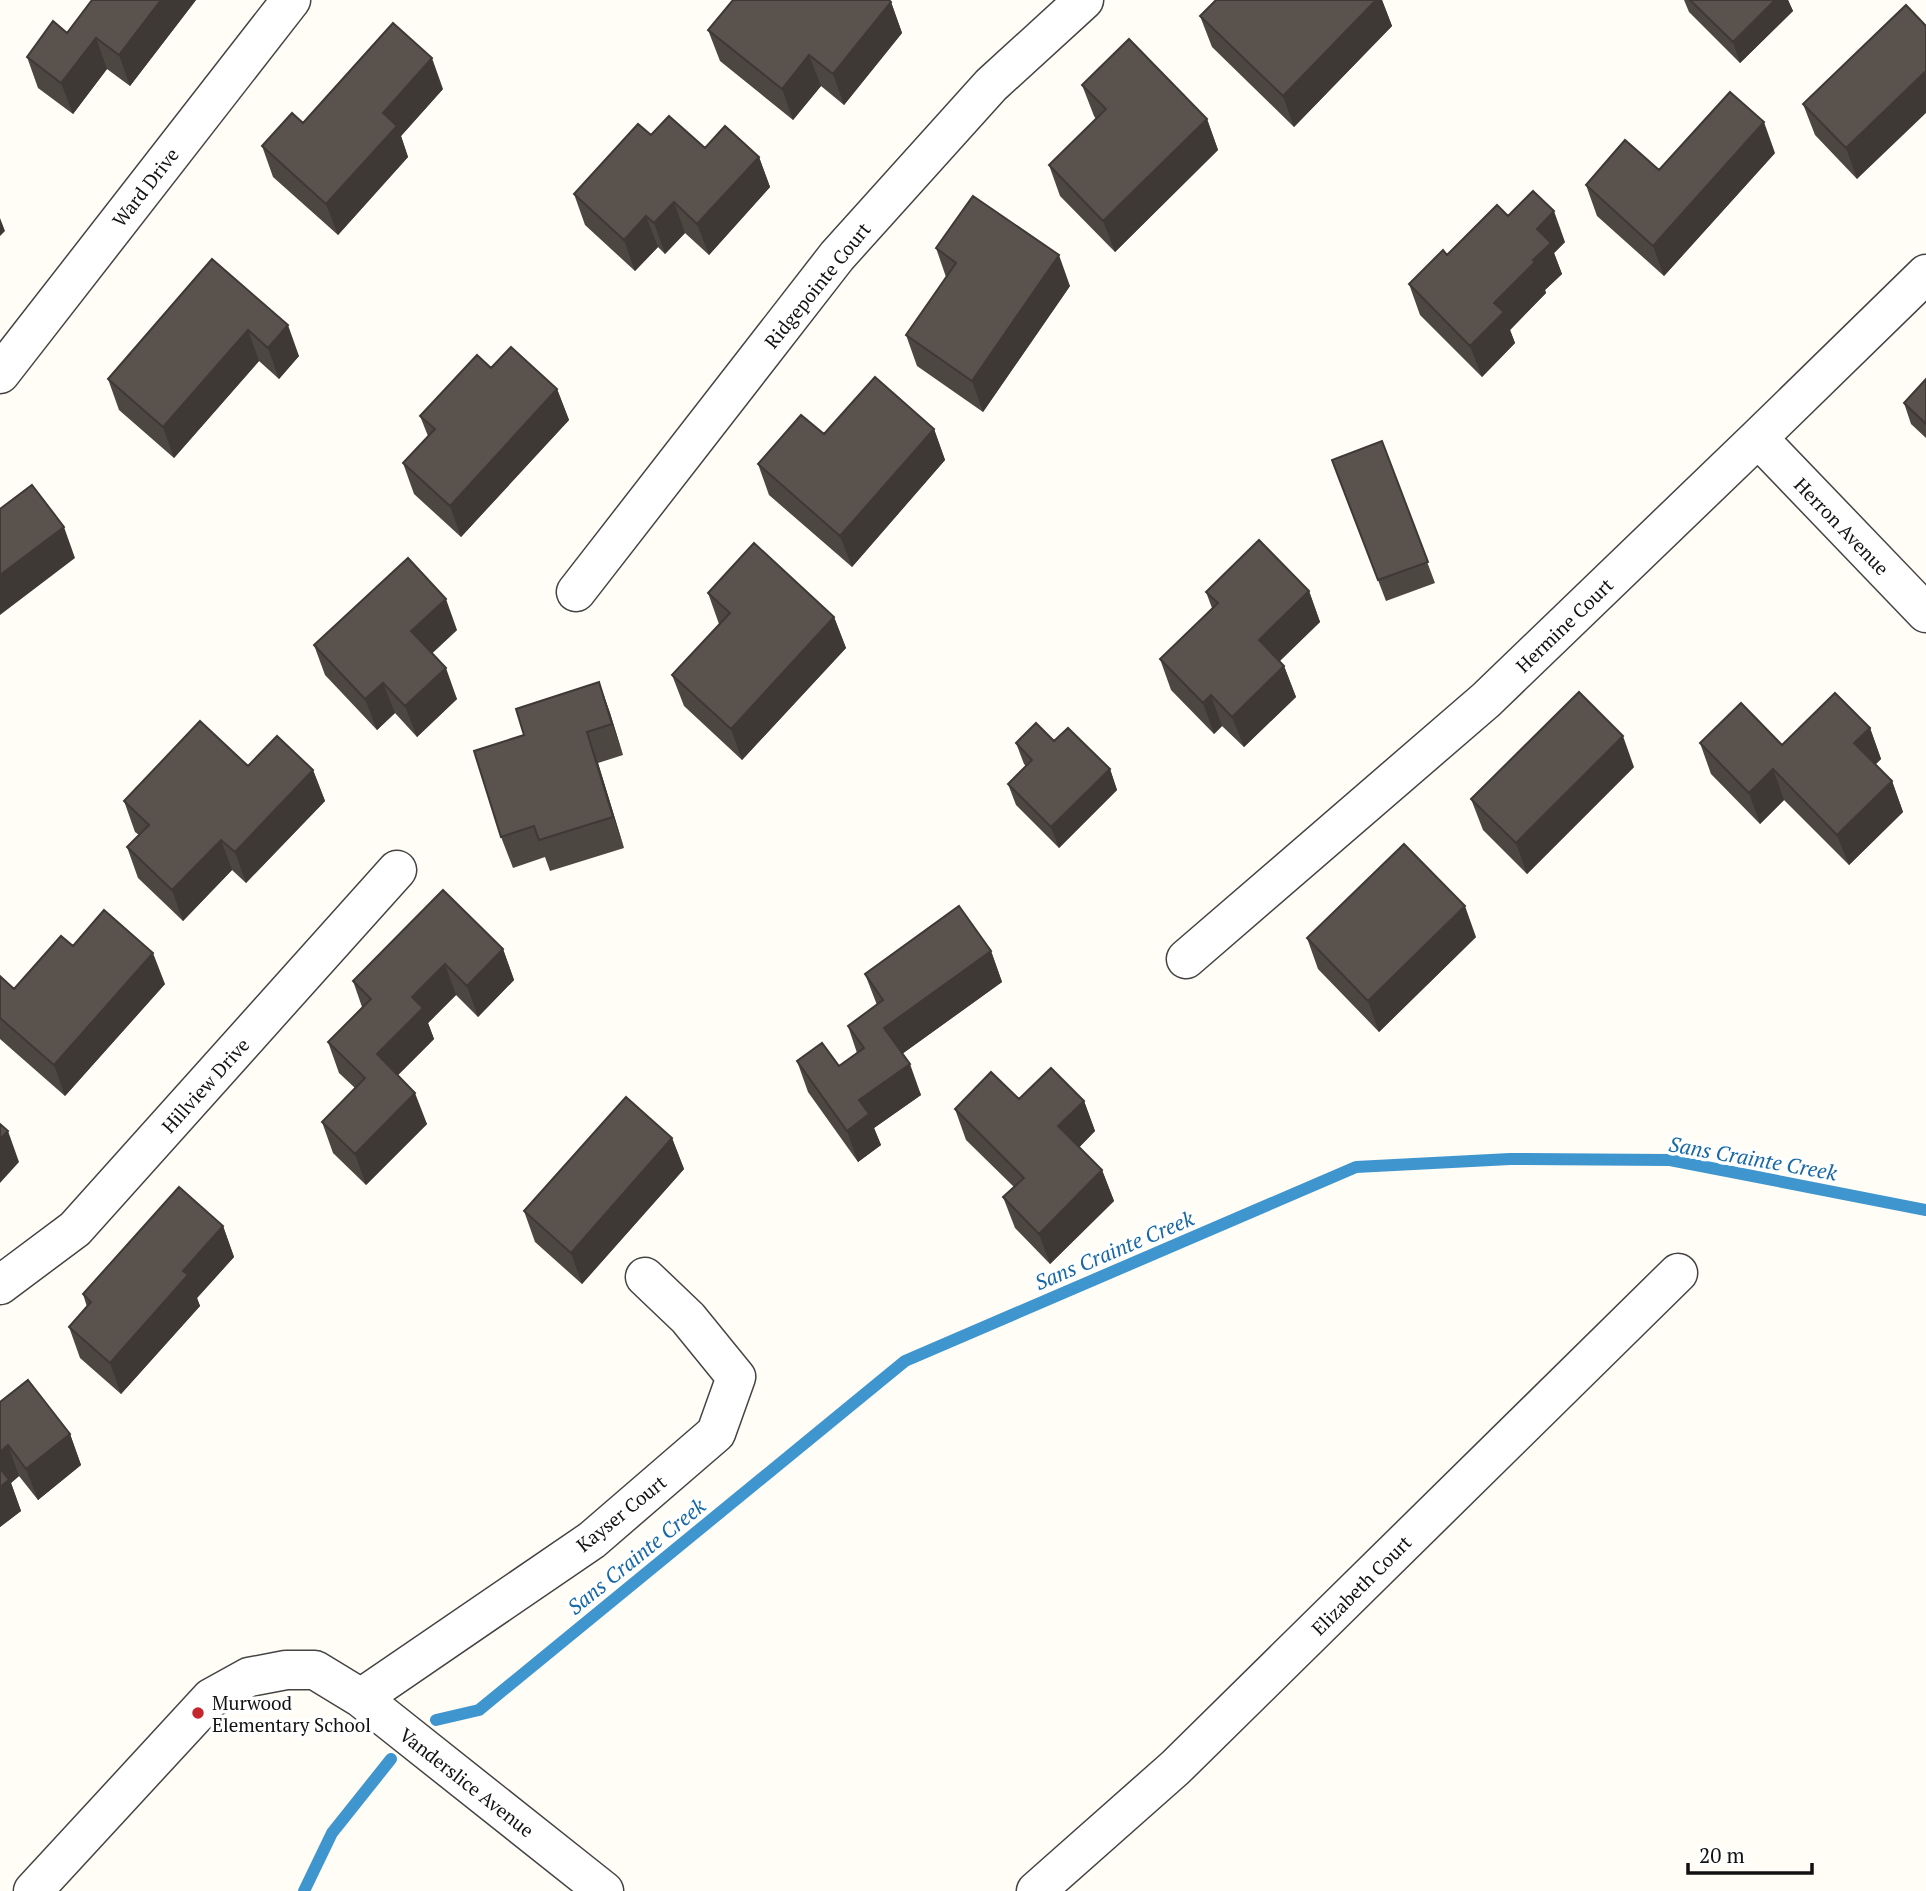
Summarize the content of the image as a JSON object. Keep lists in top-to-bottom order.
{
  "streets": {
    "street": [
      "Ward Drive",
      "Ridgepointe Court",
      "Herron Avenue",
      "Hermine Court",
      "Hillview Drive",
      "Kayser Court",
      "Elizabeth Court",
      "Vanderslice Avenue"
    ]
  },
  "crossings": [
    ["Herron Avenue", "Hermine Court"],
    ["Kayser Court", "Vanderslice Avenue"]
  ],
  "water": ["Sans Crainte Creek"],
  "places": ["Murwood Elementary School"],
  "scale_bar": "20 m"
}
